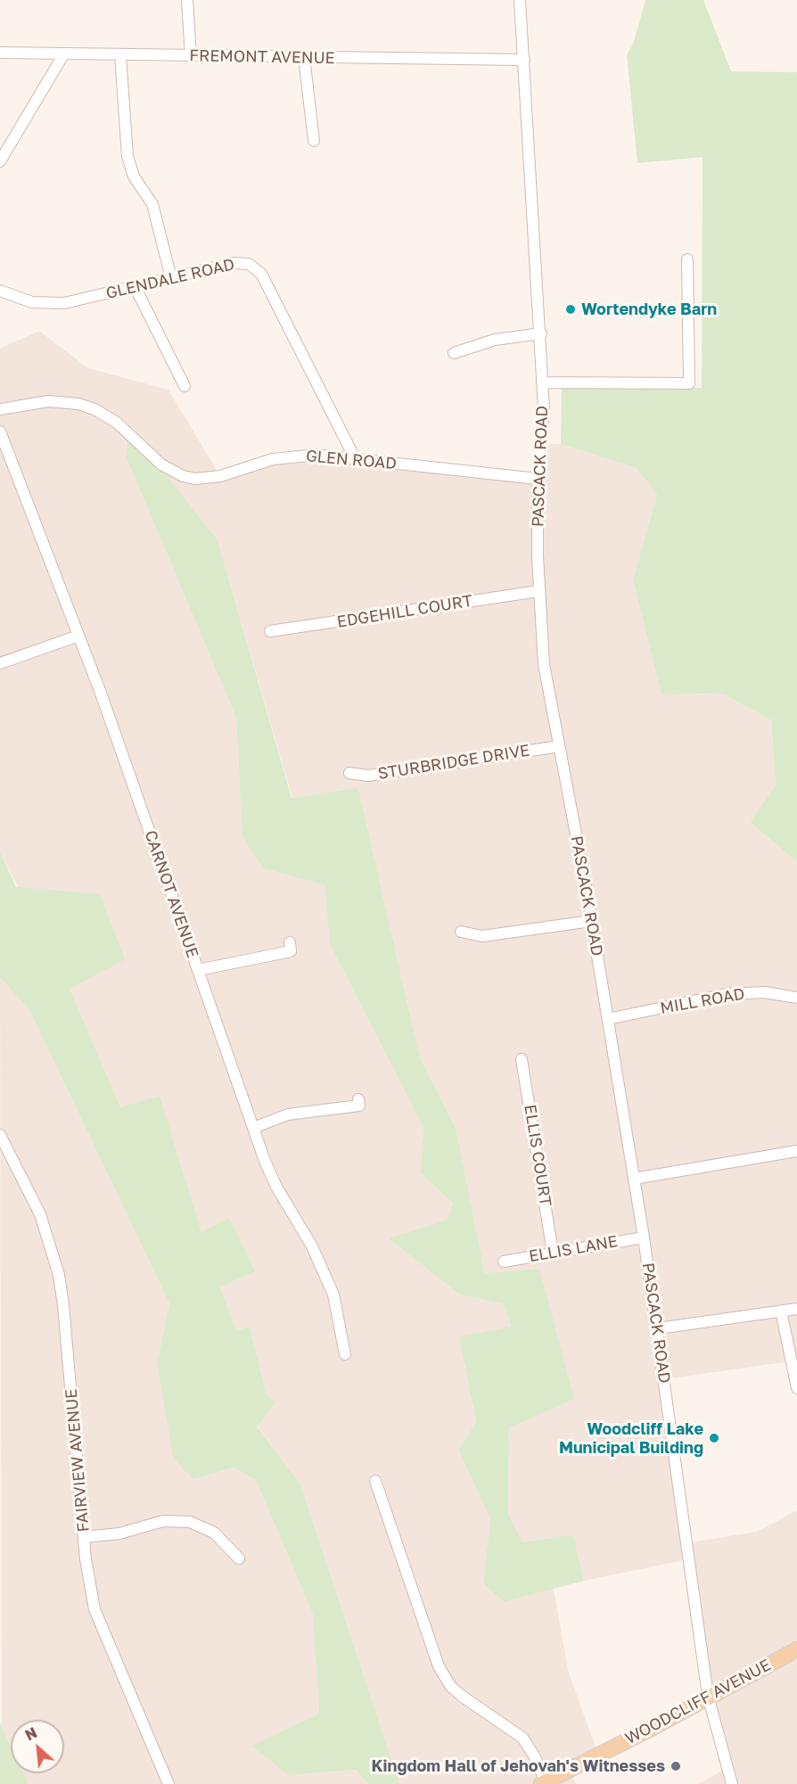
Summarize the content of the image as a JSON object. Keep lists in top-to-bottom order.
{
  "streets": {
    "main road": ["WOODCLIFF AVENUE"],
    "street": [
      "FREMONT AVENUE",
      "GLENDALE ROAD",
      "GLEN ROAD",
      "PASCACK ROAD",
      "EDGEHILL COURT",
      "STURBRIDGE DRIVE",
      "CARNOT AVENUE",
      "MILL ROAD",
      "ELLIS COURT",
      "ELLIS LANE",
      "FAIRVIEW AVENUE"
    ]
  },
  "crossings": [
    ["FREMONT AVENUE", "PASCACK ROAD"],
    ["GLENDALE ROAD", "GLEN ROAD"],
    ["GLEN ROAD", "PASCACK ROAD"],
    ["PASCACK ROAD", "EDGEHILL COURT"],
    ["PASCACK ROAD", "STURBRIDGE DRIVE"],
    ["PASCACK ROAD", "MILL ROAD"],
    ["PASCACK ROAD", "ELLIS LANE"],
    ["PASCACK ROAD", "WOODCLIFF AVENUE"],
    ["ELLIS COURT", "ELLIS LANE"]
  ],
  "places": ["Wortendyke Barn", "Woodcliff Lake Municipal Building", "Kingdom Hall of Jehovah's Witnesses"],
  "north": "top left"
}
